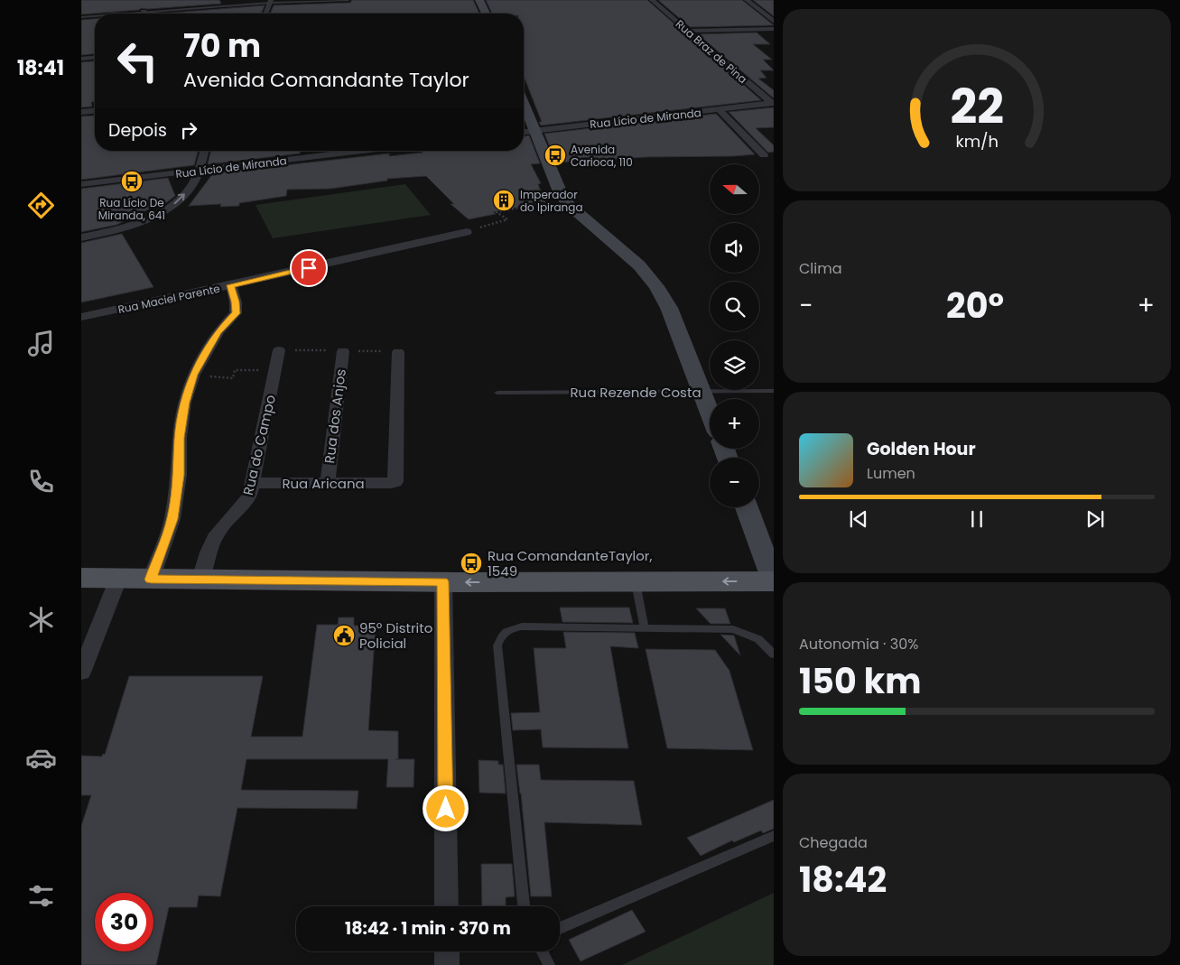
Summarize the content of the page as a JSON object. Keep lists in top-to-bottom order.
{
  "streets": {
    "street": [
      "Rua Braz de Pina",
      "Rua Lício de Miranda",
      "Rua Maciel Parente",
      "Rua dos Anjos",
      "Rua do Campo",
      "Rua Aricana"
    ],
    "lane": ["Rua Rezende Costa"]
  },
  "crossings": [
    ["Rua Braz de Pina", "Rua Lício de Miranda"],
    ["Rua dos Anjos", "Rua Aricana"],
    ["Rua do Campo", "Rua Aricana"]
  ],
  "places": {
    "bus stop": ["Avenida Carioca, 110", "Rua Lício De Miranda, 641", "Rua ComandanteTaylor, 1549"],
    "building": ["Imperador do Ipiranga"],
    "public building": ["95º Distrito Policial"]
  },
  "north": "left",
  "page": {
    "tabs": "18:41",
    "turn": ["70 m", "Avenida Comandante Taylor"],
    "then": "Depois",
    "map_buttons": ["+", "−"],
    "tile": [
      "Clima",
      ["Autonomia · 30%", "150 km"],
      ["Chegada", "18:42"]
    ],
    "heat": ["−", "20°", "+"],
    "song": ["Golden Hour", "Lumen"],
    "limit": "30",
    "trip": "18:42 · 1 min · 370 m",
    "gauge": ["22", "km/h"]
  }
}
